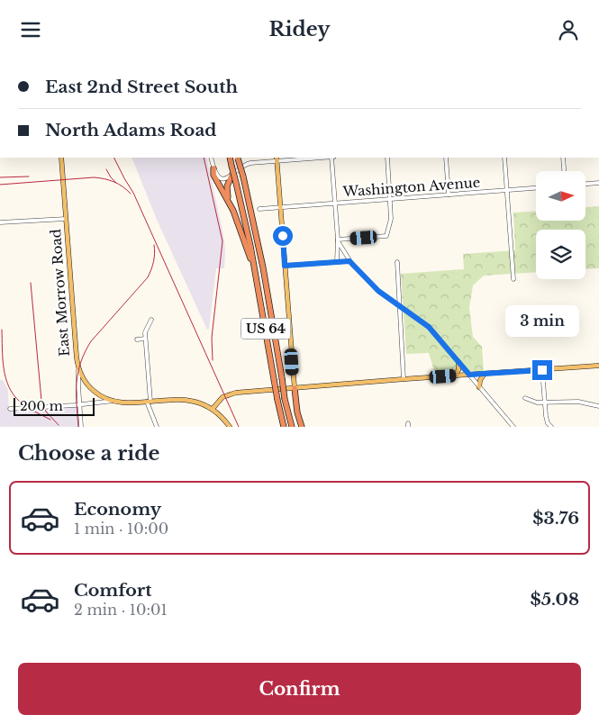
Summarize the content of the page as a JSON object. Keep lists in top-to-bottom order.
{
  "streets": {
    "highway": ["US 64"],
    "main road": ["East Morrow Road"],
    "street": ["Washington Avenue"]
  },
  "scale_bar": "200 m",
  "north": "right",
  "page": {
    "header": "Ridey",
    "banner": ["East 2nd Street South", "North Adams Road"],
    "bubble": "3 min",
    "scale": "200 m",
    "heading": "Choose a ride",
    "list": [
      {
        "name": "Economy",
        "note": "1 min · 10:00",
        "value": "$3.76"
      },
      {
        "name": "Comfort",
        "note": "2 min · 10:01",
        "value": "$5.08"
      }
    ],
    "buttons": "Confirm"
  }
}
